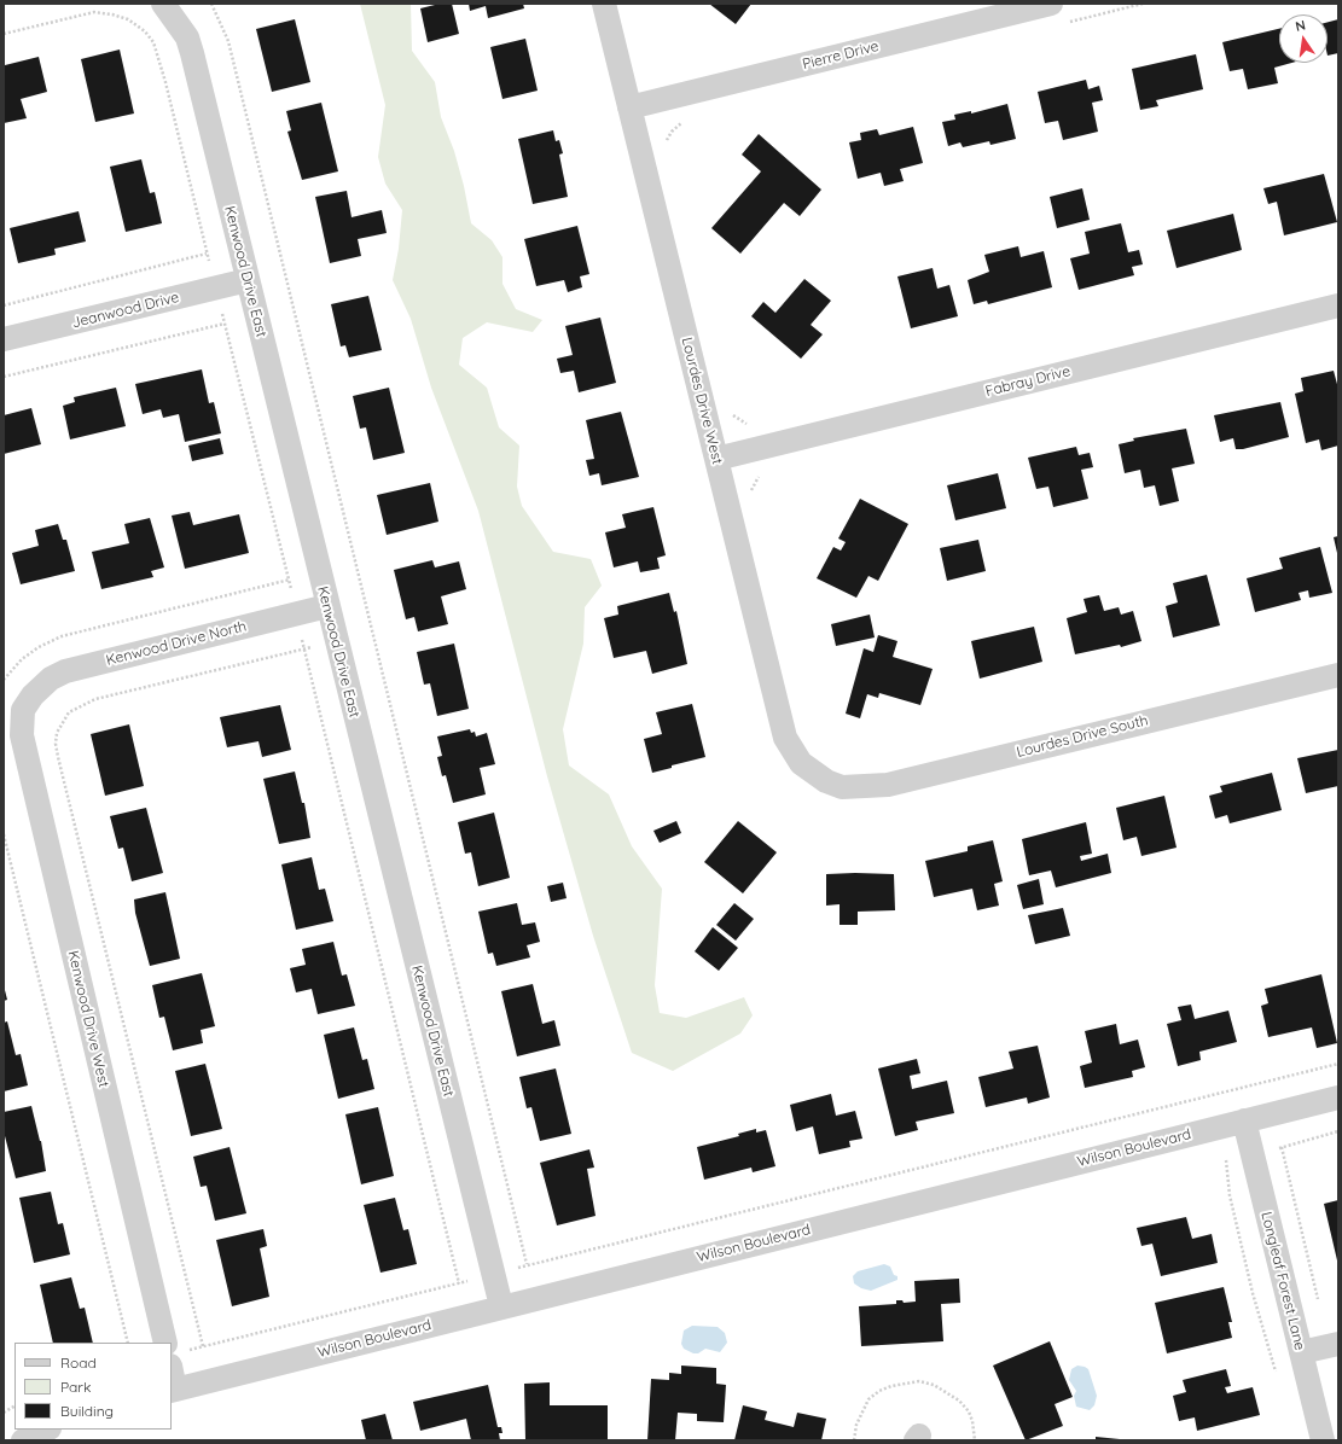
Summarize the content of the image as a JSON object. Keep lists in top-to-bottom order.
{
  "streets": {
    "street": [
      "Pierre Drive",
      "Kenwood Drive East",
      "Jeanwood Drive",
      "Fabray Drive",
      "Lourdes Drive West",
      "Kenwood Drive North",
      "Lourdes Drive South",
      "Kenwood Drive West",
      "Wilson Boulevard",
      "Longleaf Forest Lane"
    ]
  },
  "crossings": [
    ["Pierre Drive", "Lourdes Drive West"],
    ["Kenwood Drive East", "Jeanwood Drive"],
    ["Kenwood Drive East", "Kenwood Drive North"],
    ["Kenwood Drive East", "Wilson Boulevard"],
    ["Fabray Drive", "Lourdes Drive West"],
    ["Lourdes Drive West", "Lourdes Drive South"],
    ["Kenwood Drive North", "Kenwood Drive West"],
    ["Kenwood Drive West", "Wilson Boulevard"],
    ["Wilson Boulevard", "Longleaf Forest Lane"]
  ],
  "legend": ["Road", "Park", "Building"],
  "north": "top"
}
